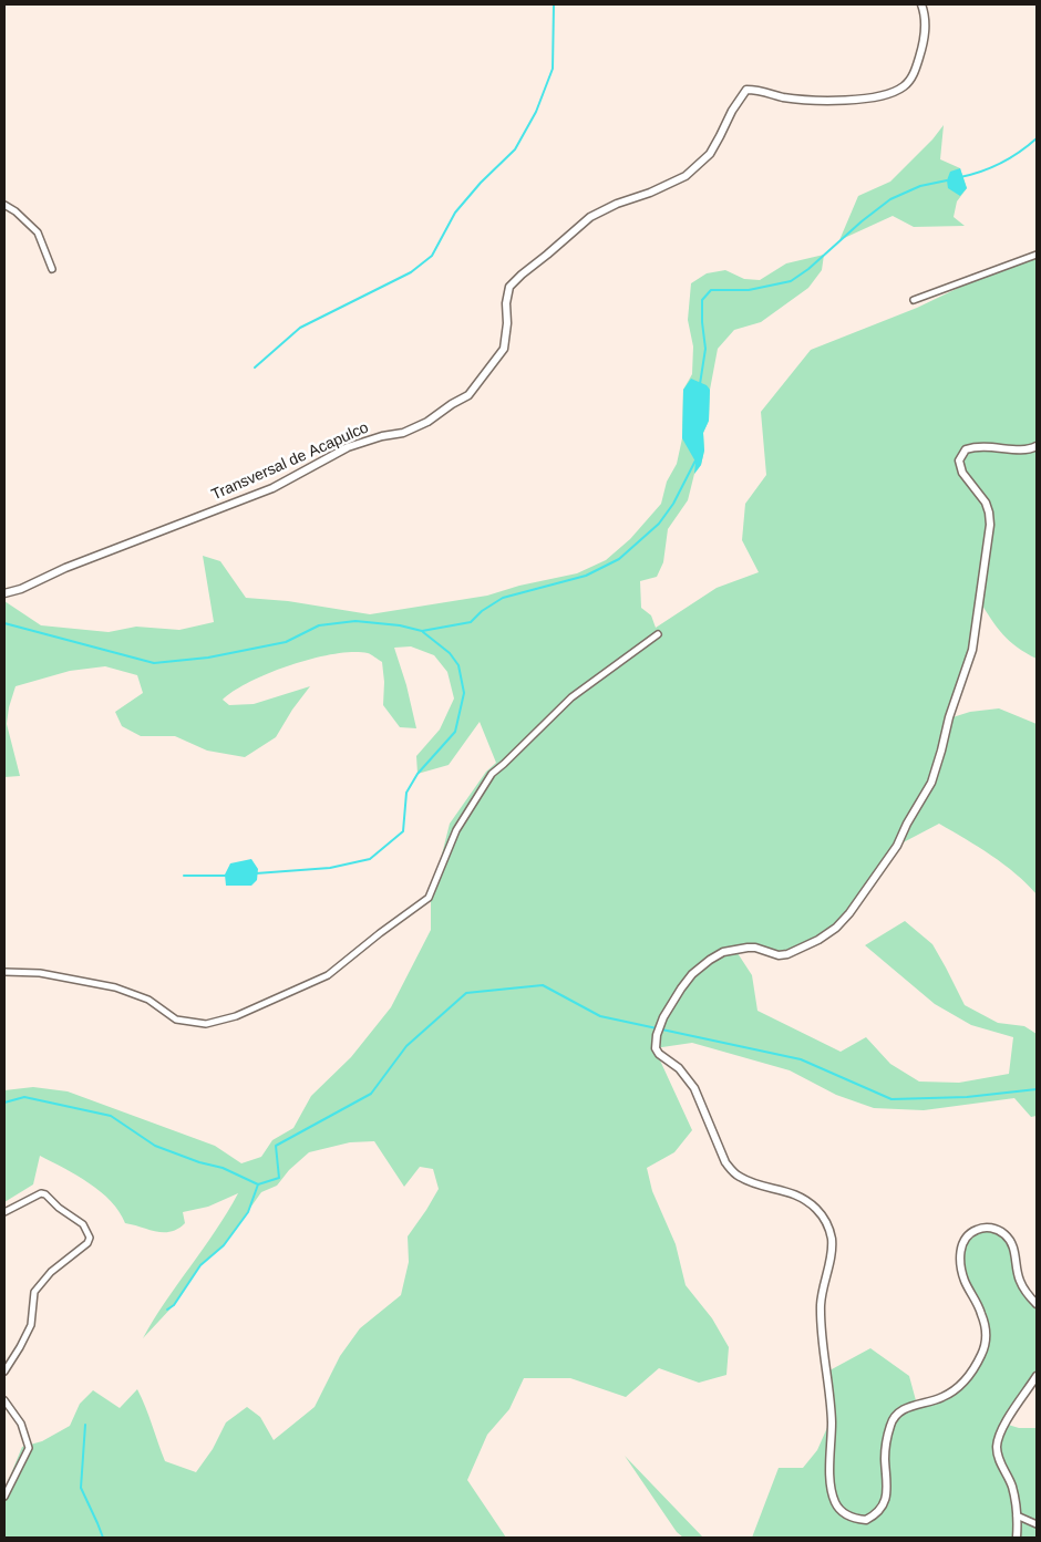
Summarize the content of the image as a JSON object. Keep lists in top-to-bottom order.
{
  "streets": {
    "street": ["Transversal de Acapulco"]
  }
}
